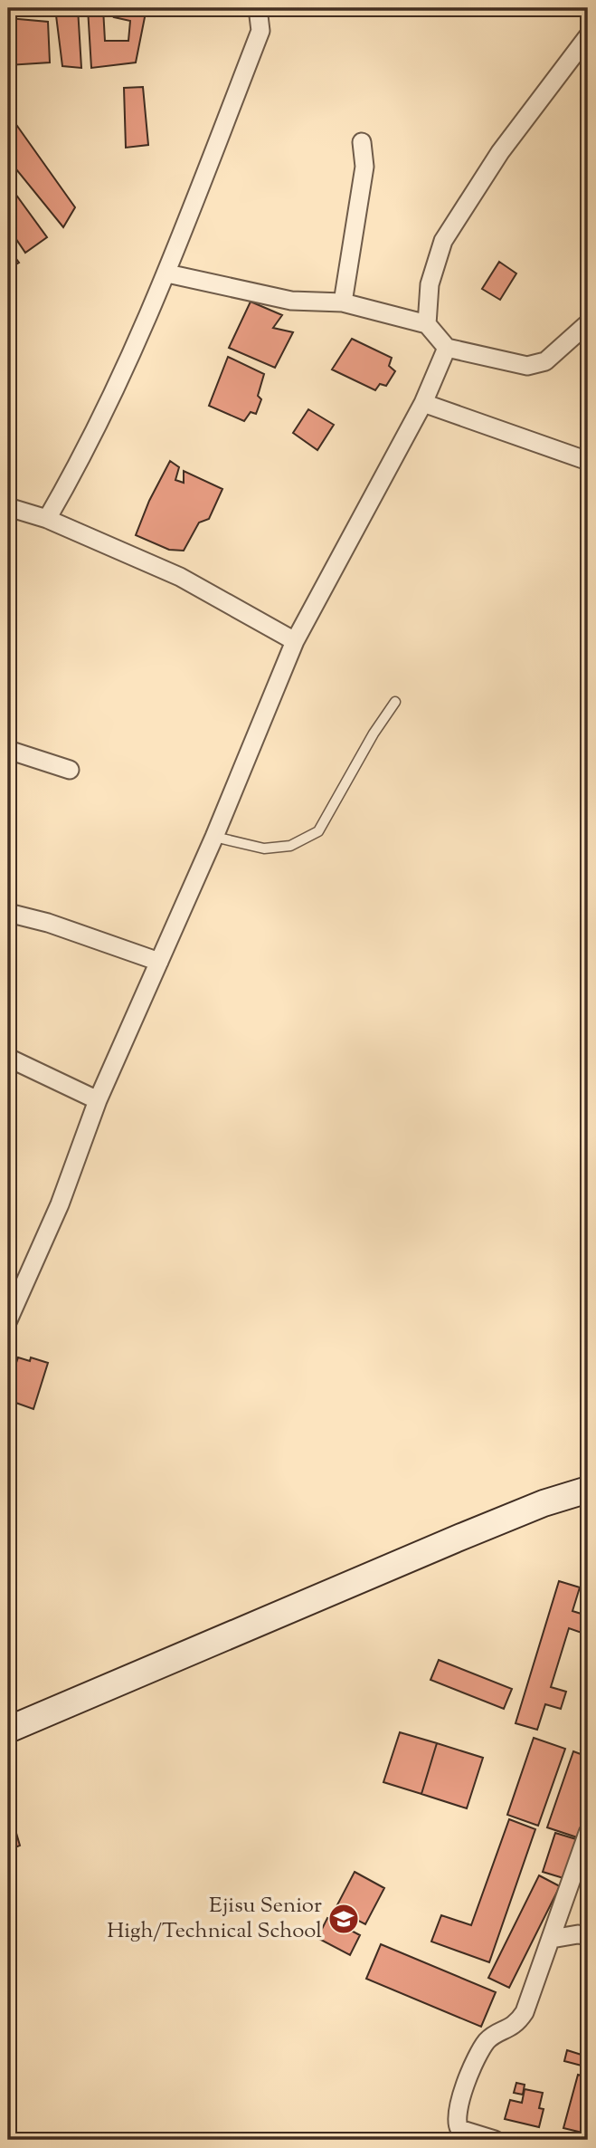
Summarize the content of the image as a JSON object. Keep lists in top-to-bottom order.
{
  "places": {
    "school or university": ["Ejisu Senior High/Technical School"]
  }
}
